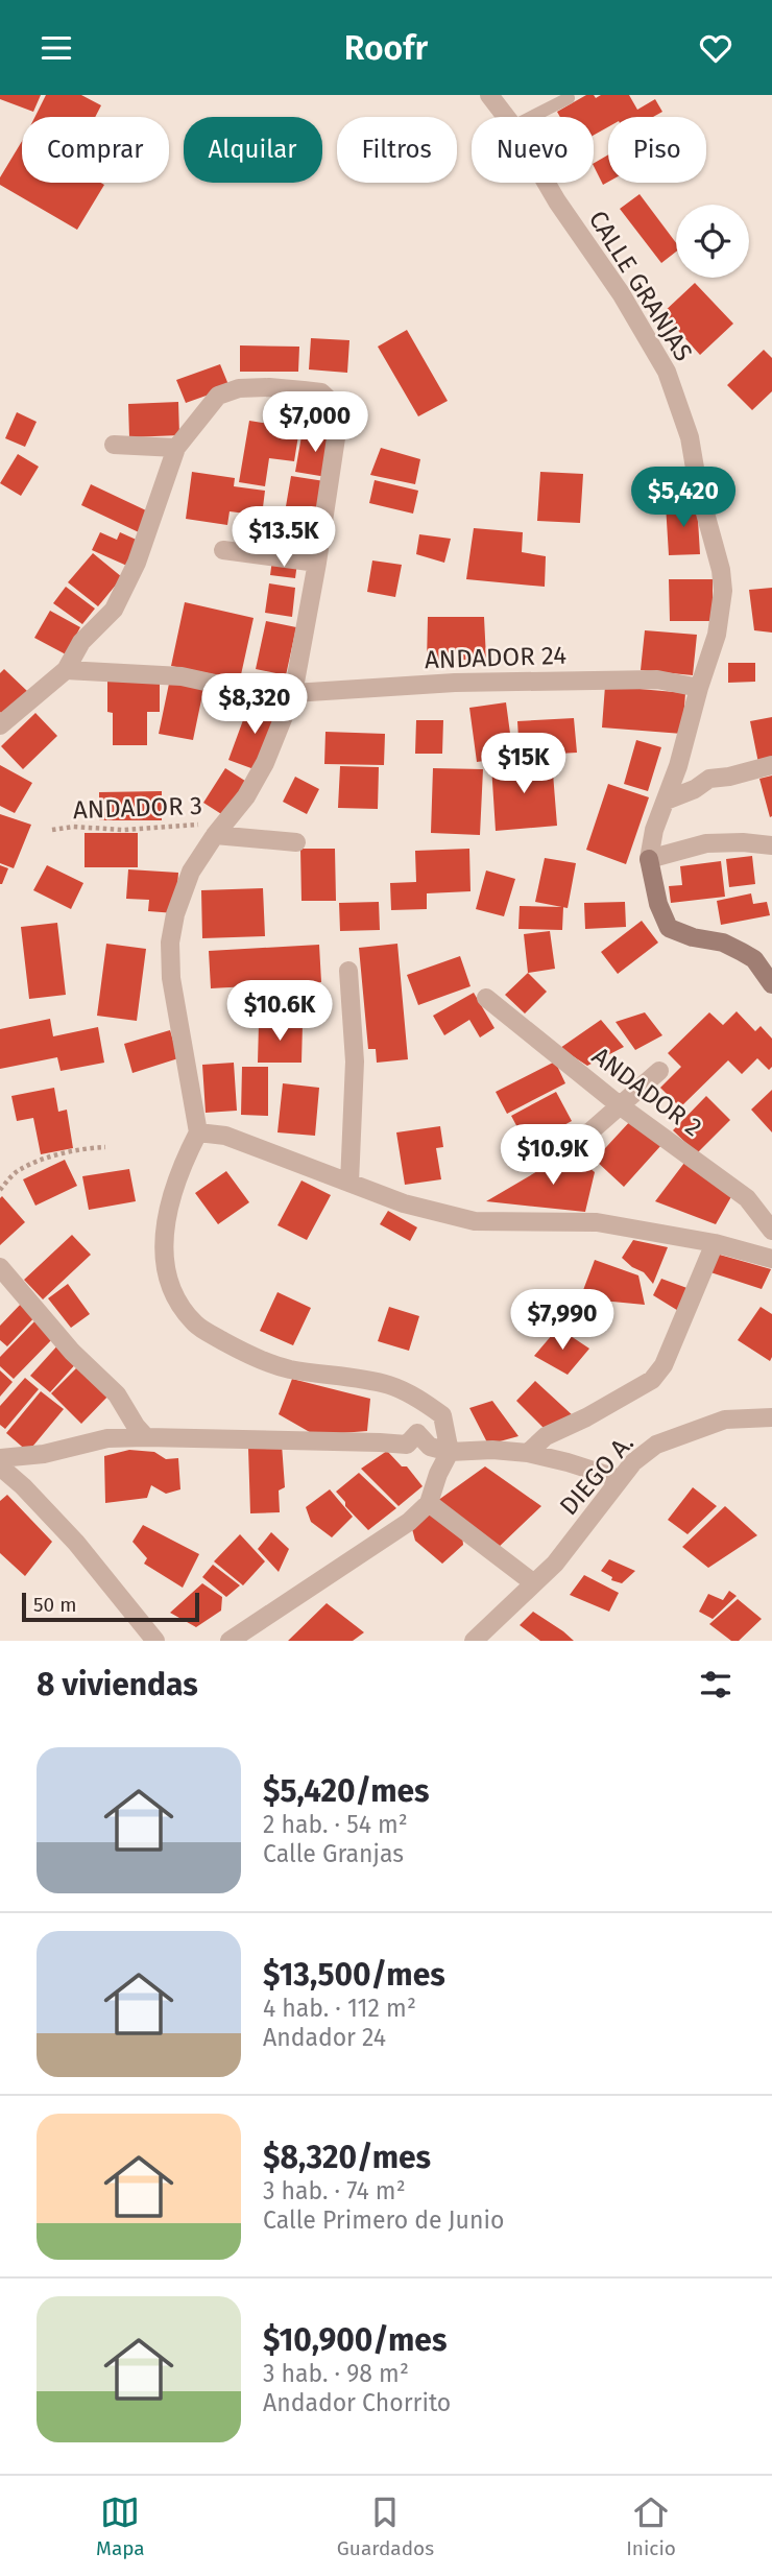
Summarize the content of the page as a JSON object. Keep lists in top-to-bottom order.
{
  "streets": {
    "street": [
      "CALLE GRANJAS",
      "ANDADOR 24",
      "ANDADOR 2",
      "DIEGO A."
    ],
    "path": ["ANDADOR 3"]
  },
  "crossings": [
    ["CALLE GRANJAS", "ANDADOR 24"]
  ],
  "scale_bar": "50 m",
  "page": {
    "header": "Roofr",
    "chip": [
      "Comprar",
      "Alquilar",
      "Filtros",
      "Nuevo",
      "Piso"
    ],
    "price": [
      "$7,000",
      "$5,420",
      "$13.5K",
      "$8,320",
      "$15K",
      "$10.6K",
      "$10.9K",
      "$7,990"
    ],
    "scale": "50 m",
    "heading": "8 viviendas",
    "list": [
      {
        "name": "$5,420/mes",
        "note": "2 hab. · 54 m² · Calle Granjas"
      },
      {
        "name": "$13,500/mes",
        "note": "4 hab. · 112 m² · Andador 24"
      },
      {
        "name": "$8,320/mes",
        "note": "3 hab. · 74 m² · Calle Primero de Junio"
      },
      {
        "name": "$10,900/mes",
        "note": "3 hab. · 98 m² · Andador Chorrito"
      }
    ],
    "tabs": ["Mapa", "Guardados", "Inicio"]
  }
}
